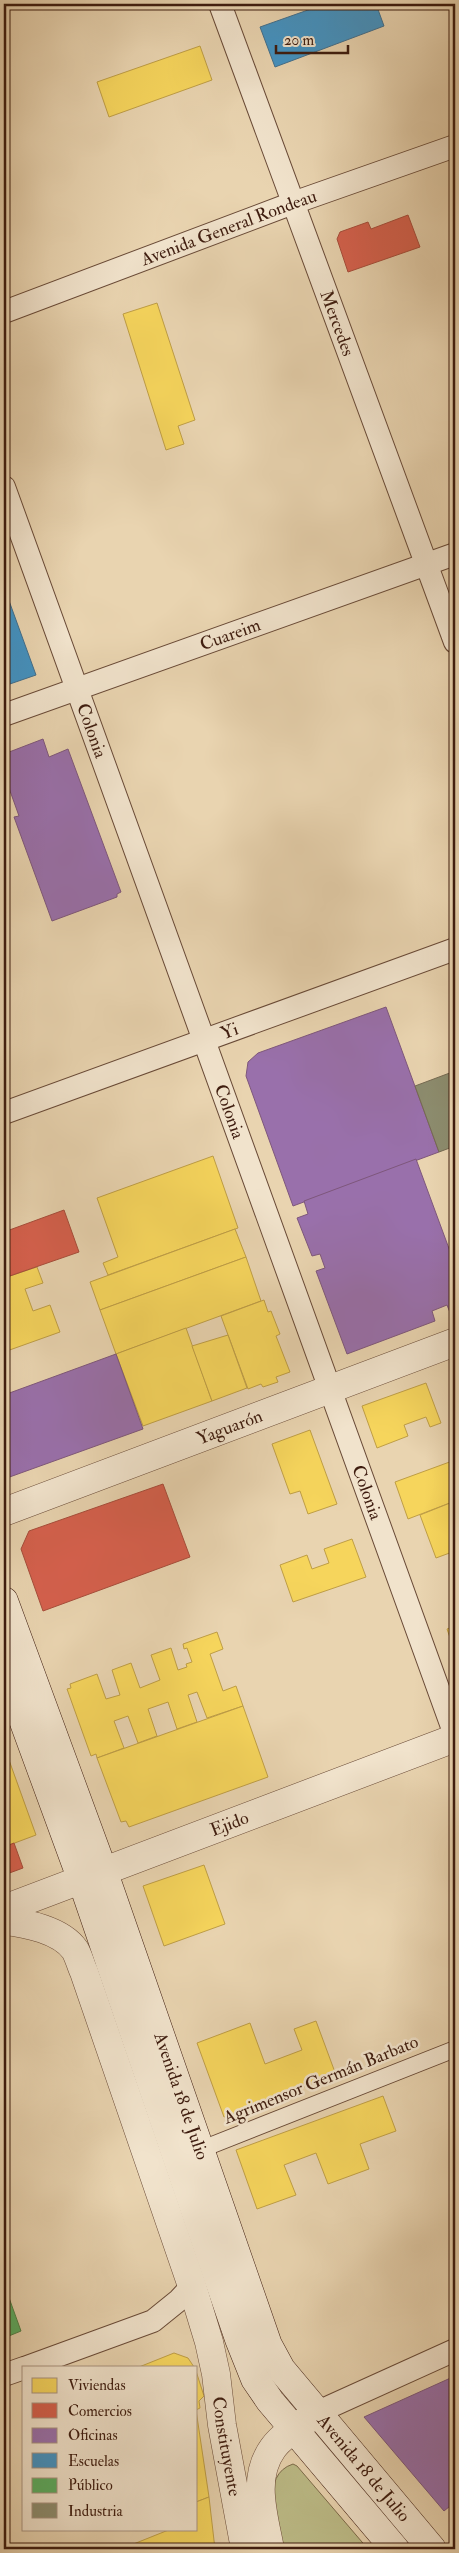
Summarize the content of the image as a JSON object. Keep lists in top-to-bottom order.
{
  "streets": {
    "main road": [
      "Yaguarón",
      "Ejido",
      "Avenida 18 de Julio",
      "Constituyente"
    ],
    "street": [
      "Avenida General Rondeau",
      "Mercedes",
      "Cuareim",
      "Colonia",
      "Yi",
      "Agrimensor Germán Barbato"
    ]
  },
  "crossings": [
    ["Avenida General Rondeau", "Mercedes"],
    ["Mercedes", "Cuareim"],
    ["Cuareim", "Colonia"],
    ["Colonia", "Yi"],
    ["Colonia", "Yaguarón"],
    ["Colonia", "Ejido"],
    ["Ejido", "Avenida 18 de Julio"],
    ["Agrimensor Germán Barbato", "Avenida 18 de Julio"],
    ["Avenida 18 de Julio", "Constituyente"]
  ],
  "legend": [
    "Viviendas",
    "Comercios",
    "Oficinas",
    "Escuelas",
    "Público",
    "Industria"
  ],
  "scale_bar": "20 m"
}
